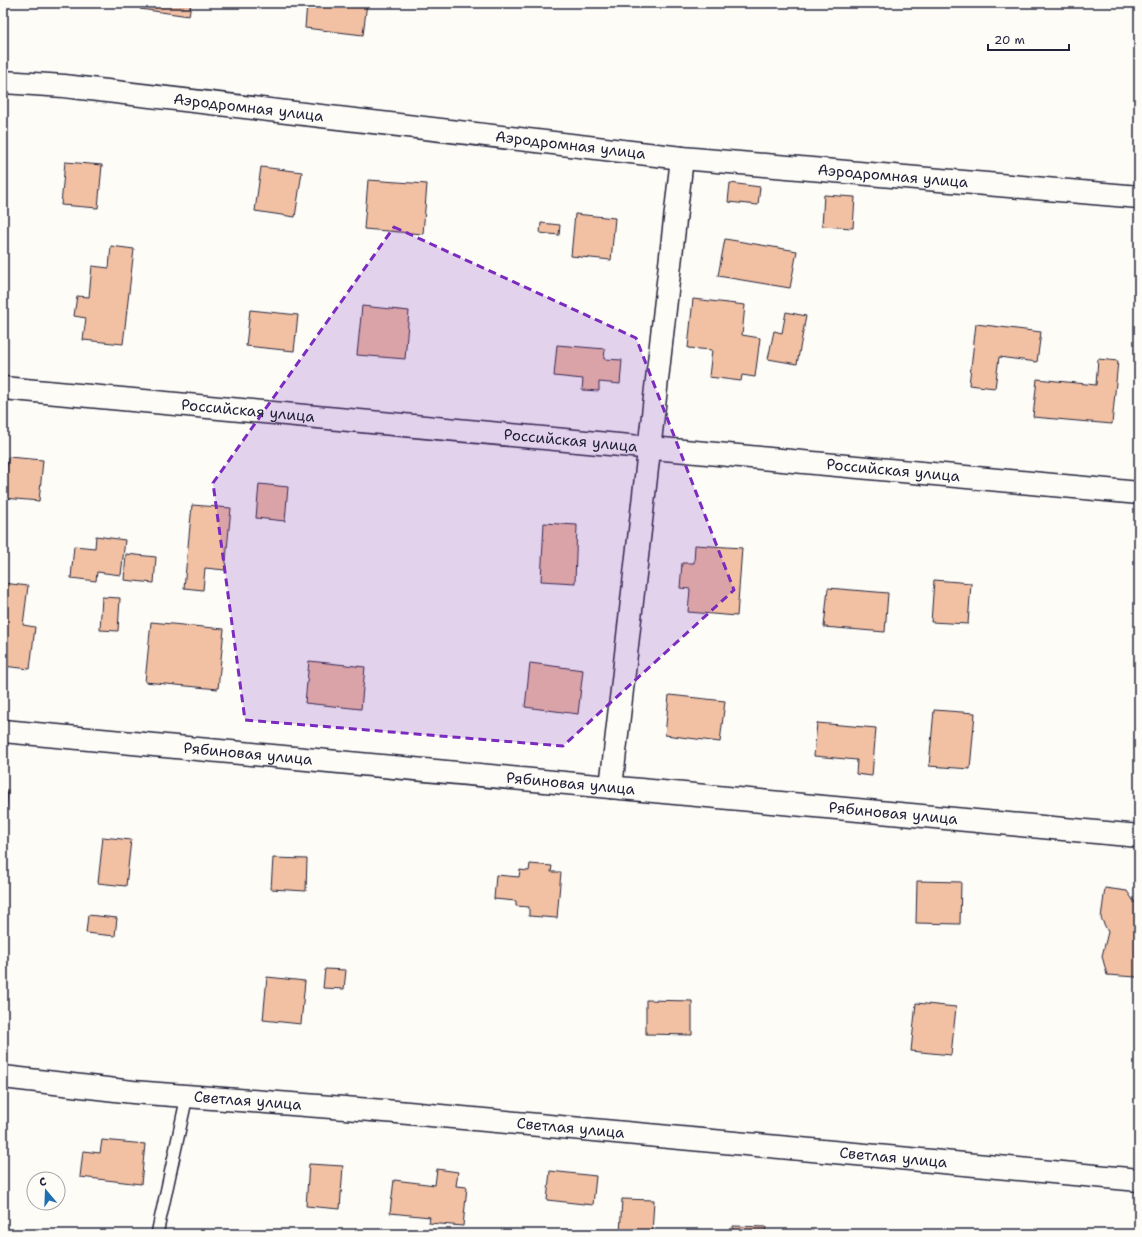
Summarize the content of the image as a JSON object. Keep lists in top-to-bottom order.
{
  "streets": {
    "street": [
      "Аэродромная улица",
      "Российская улица",
      "Рябиновая улица",
      "Светлая улица"
    ]
  },
  "scale_bar": "20 m",
  "north": "top"
}
